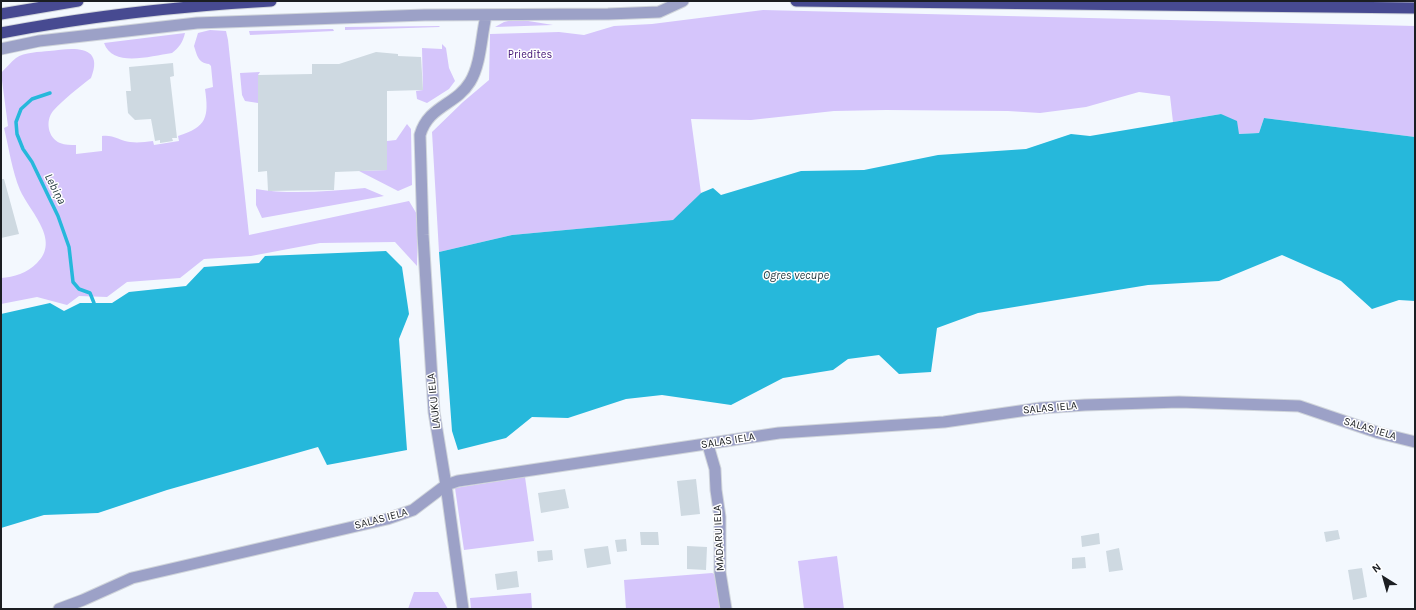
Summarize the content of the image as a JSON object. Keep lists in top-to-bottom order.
{
  "streets": {
    "street": ["LAUKU IELA", "SALAS IELA", "MADARU IELA"]
  },
  "crossings": [
    ["LAUKU IELA", "SALAS IELA"],
    ["SALAS IELA", "MADARU IELA"]
  ],
  "water": ["Lebiņa", "Ogres vecupe"],
  "parks": ["Priedītes"],
  "north": "top left"
}
